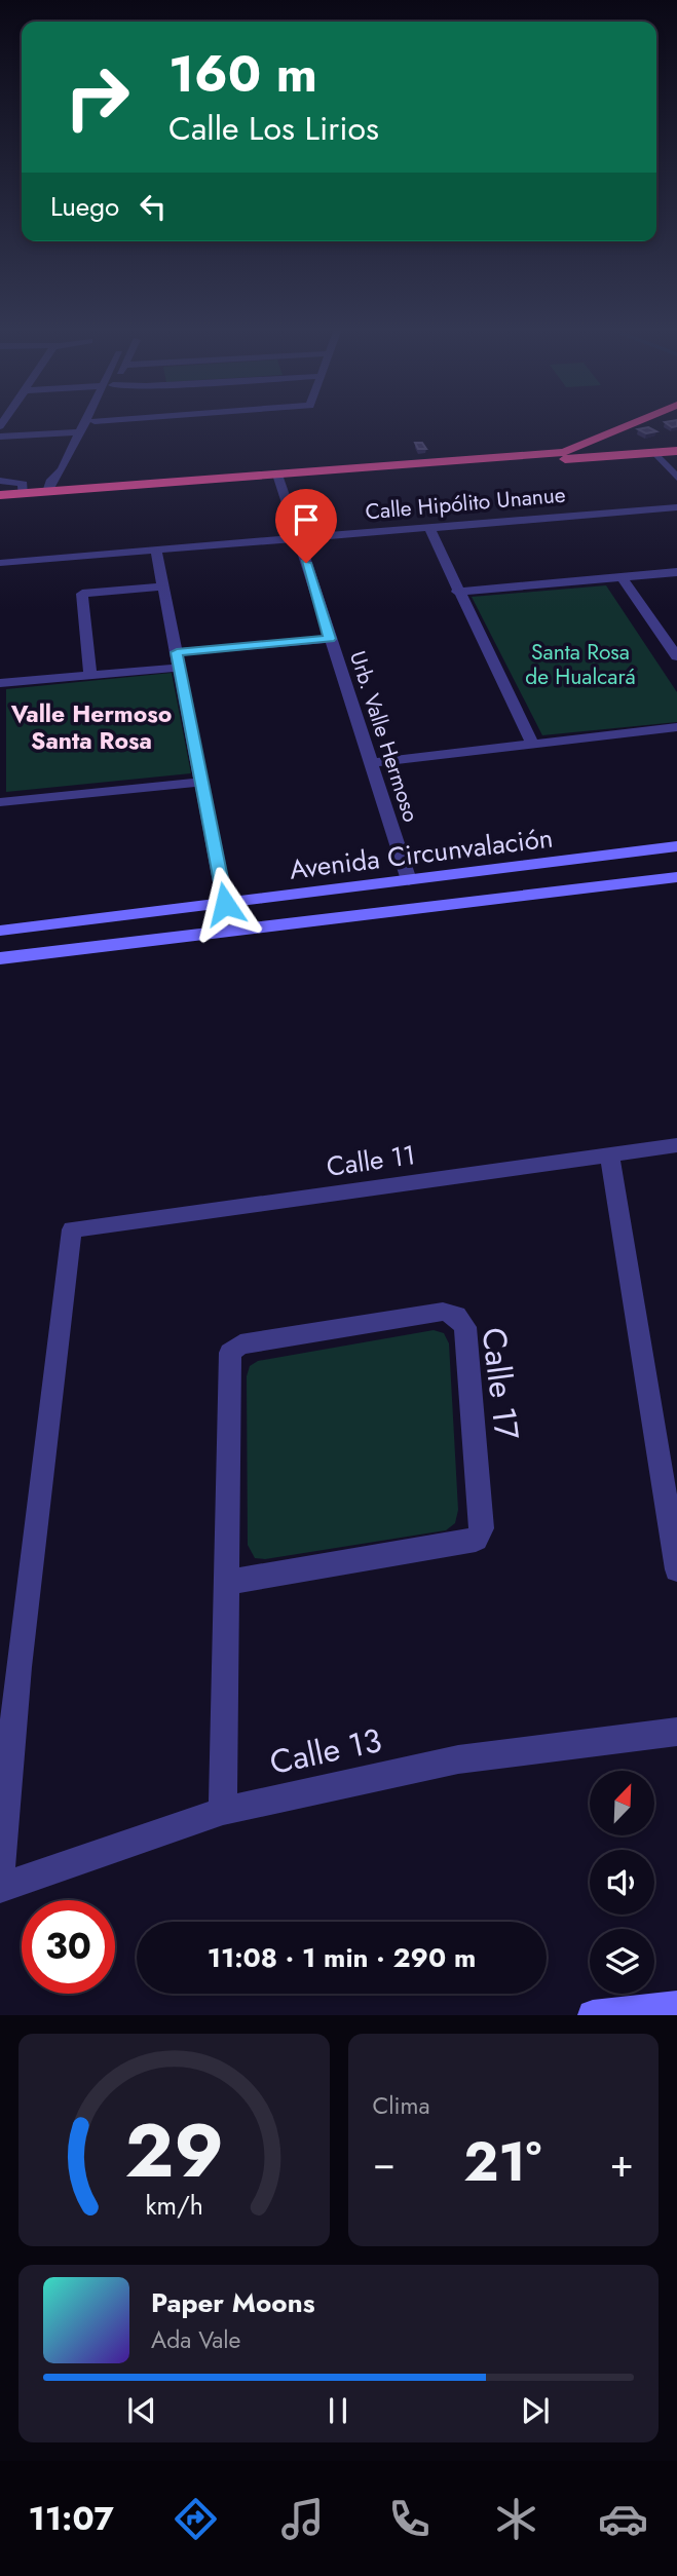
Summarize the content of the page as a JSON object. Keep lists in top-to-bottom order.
{
  "streets": {
    "street": [
      "Calle Hipólito Unanue",
      "Urb. Valle Hermoso",
      "Avenida Circunvalación",
      "Calle 11",
      "Calle 17",
      "Calle 13"
    ]
  },
  "crossings": [
    ["Calle Hipólito Unanue", "Urb. Valle Hermoso"],
    ["Urb. Valle Hermoso", "Avenida Circunvalación"],
    ["Calle 17", "Calle 13"]
  ],
  "districts": ["Valle Hermoso Santa Rosa"],
  "parks": ["Santa Rosa de Hualcará"],
  "north": "top right",
  "page": {
    "turn": ["160 m", "Calle Los Lirios"],
    "then": "Luego",
    "limit": "30",
    "trip": "11:08 · 1 min · 290 m",
    "tile": "Clima",
    "heat": ["−", "21°", "+"],
    "song": ["Paper Moons", "Ada Vale"],
    "tabs": "11:07",
    "gauge": ["29", "km/h"]
  }
}
